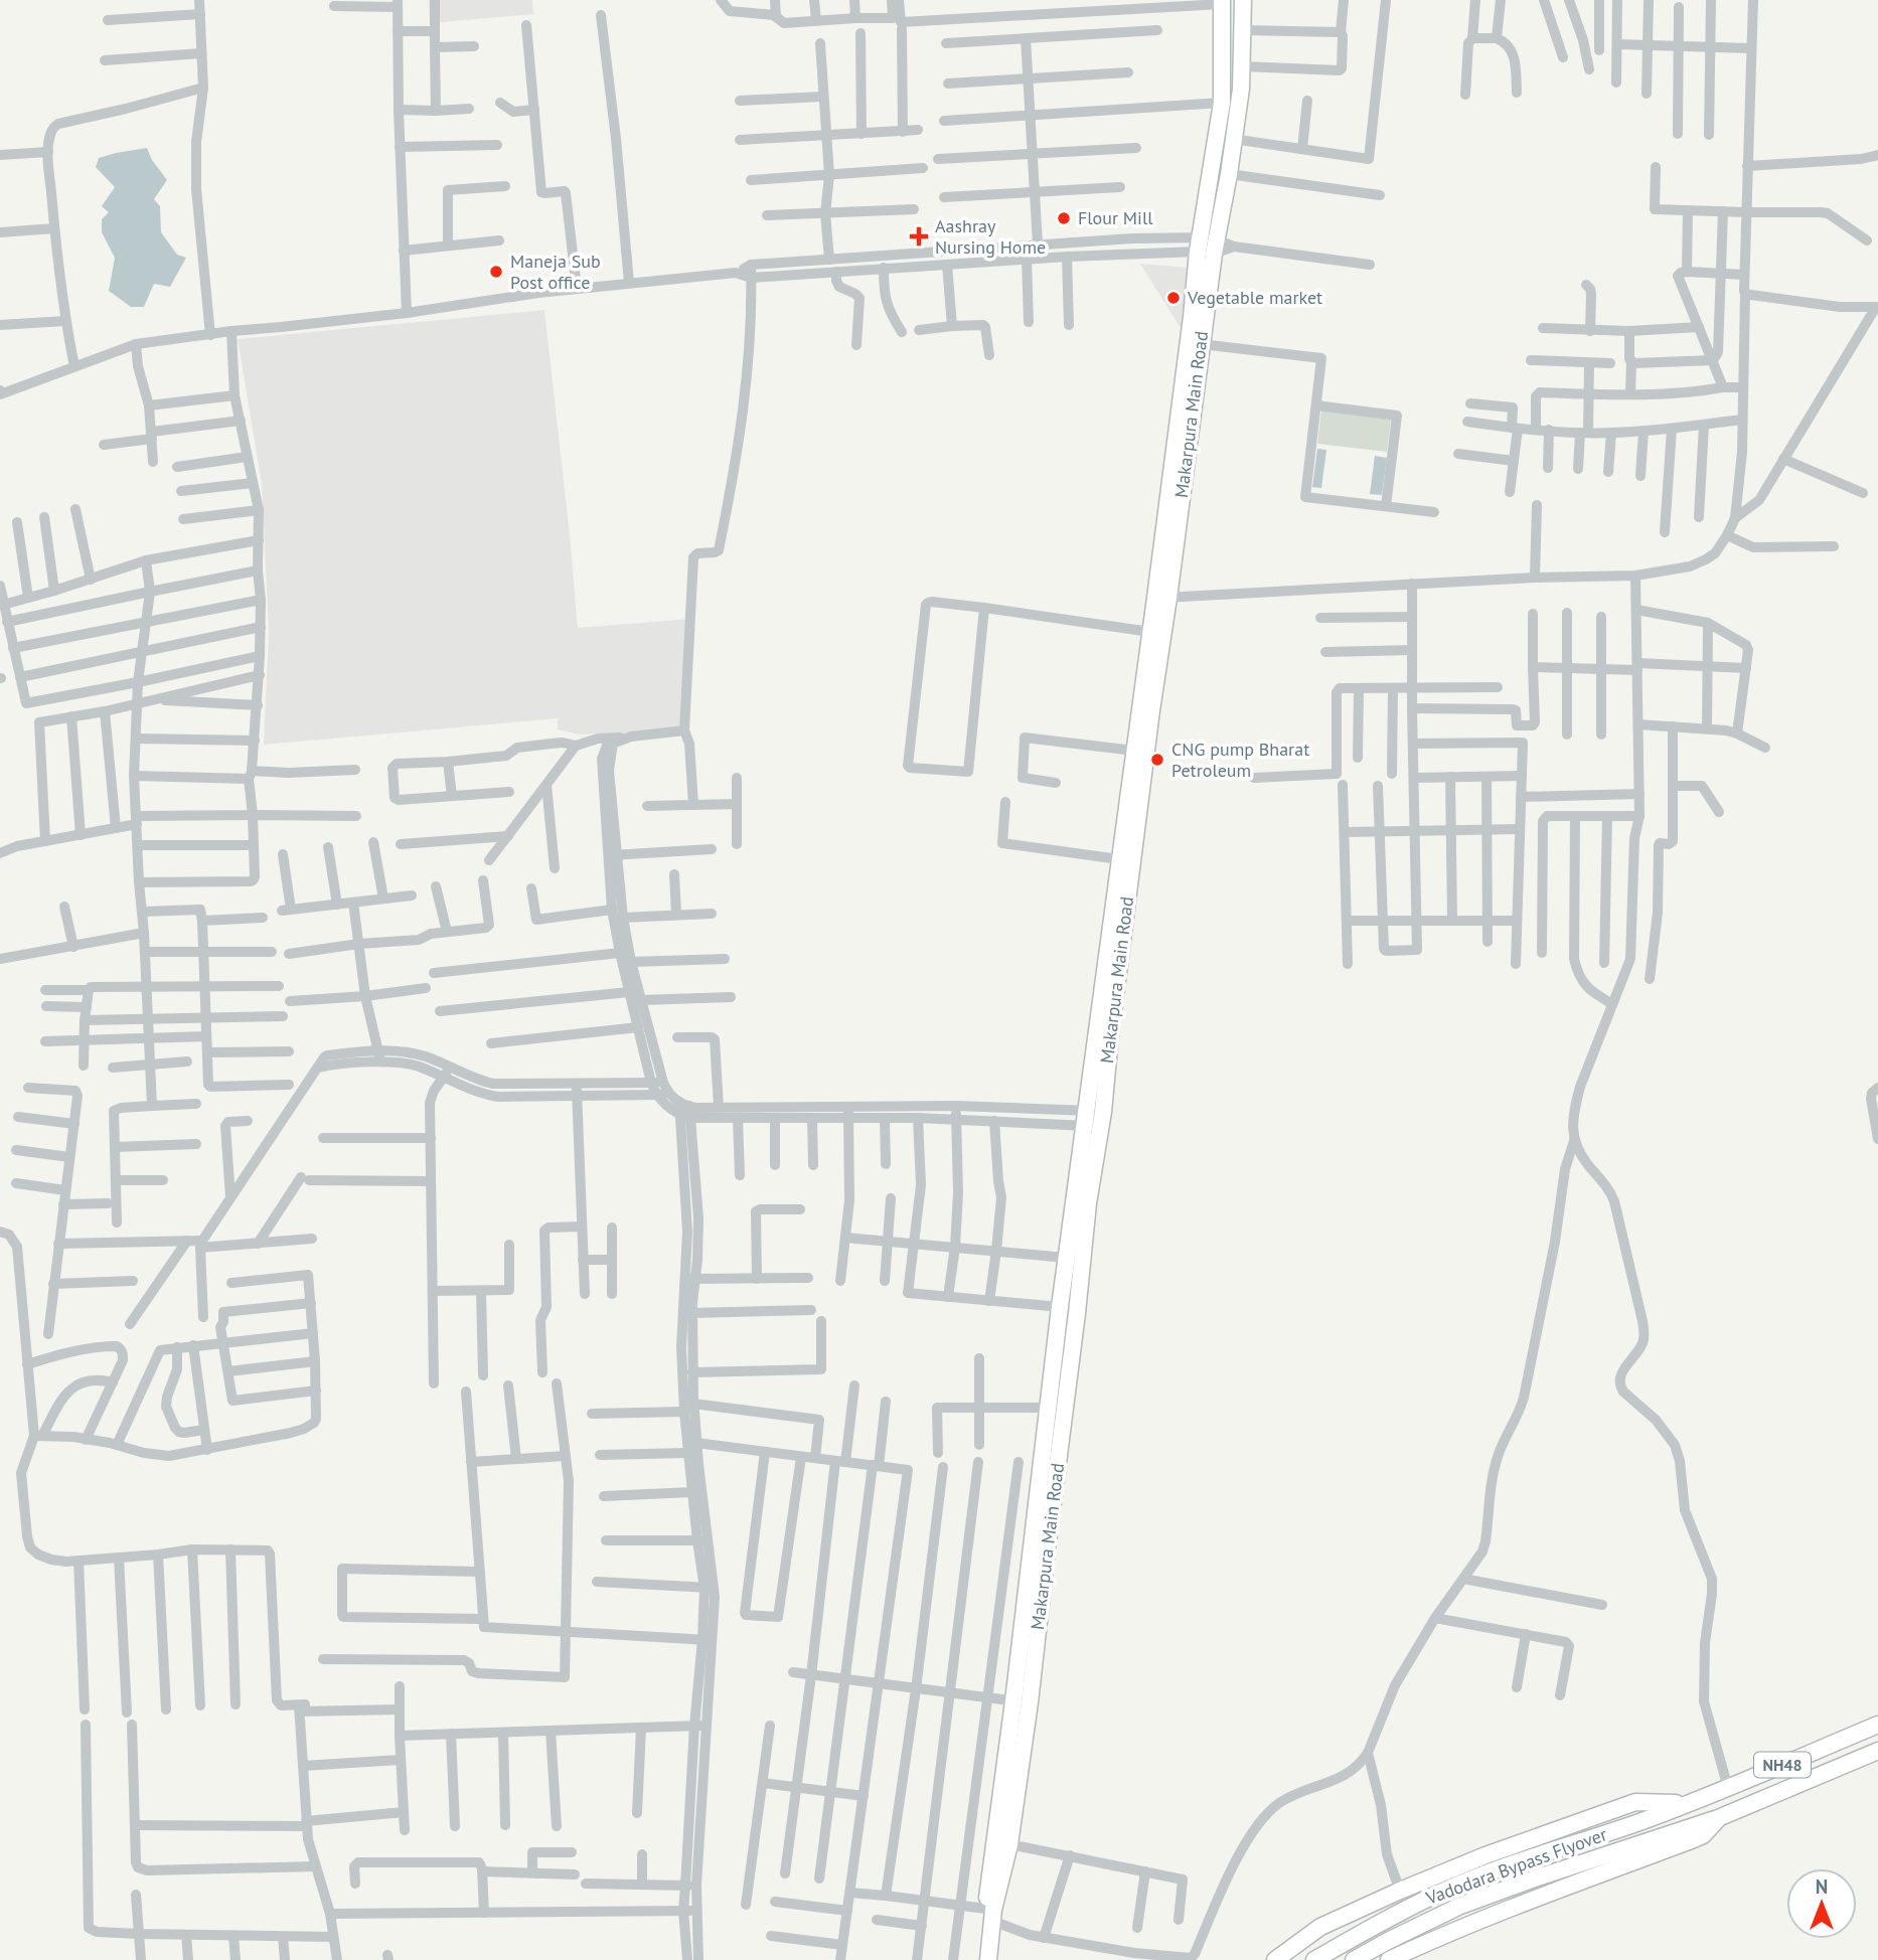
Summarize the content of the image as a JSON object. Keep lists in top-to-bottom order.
{
  "streets": {
    "highway": ["Makarpura Main Road", "NH48", "Vadodara Bypass Flyover"]
  },
  "crossings": [
    ["NH48", "Vadodara Bypass Flyover"]
  ],
  "places": {
    "other": [
      "Flour Mill",
      "Maneja Sub Post office",
      "Vegetable market",
      "CNG pump Bharat Petroleum"
    ],
    "health": ["Aashray Nursing Home"]
  },
  "north": "top"
}
